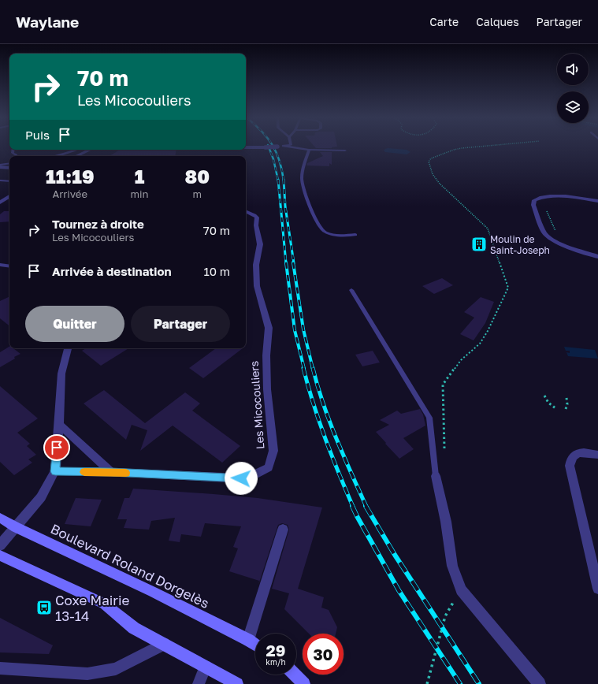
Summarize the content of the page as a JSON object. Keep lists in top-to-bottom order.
{
  "streets": {
    "main road": ["Boulevard Roland Dorgelès"],
    "street": ["Les Micocouliers"]
  },
  "places": {
    "building": ["Moulin de Saint-Joseph"],
    "bus stop": ["Coxe Mairie 13-14"]
  },
  "page": {
    "header": "Waylane",
    "nav": ["Carte", "Calques", "Partager"],
    "turn": ["70 m", "Les Micocouliers"],
    "then": "Puis",
    "eta": [
      "11:19",
      "Arrivée",
      "1",
      "min",
      "80",
      "m"
    ],
    "list": [
      {
        "name": "Tournez à droite",
        "note": "Les Micocouliers",
        "value": "70 m"
      },
      {
        "name": "Arrivée à destination",
        "value": "10 m"
      }
    ],
    "buttons": ["Quitter", "Partager"],
    "speed": "29 km/h",
    "limit": "30"
  }
}
